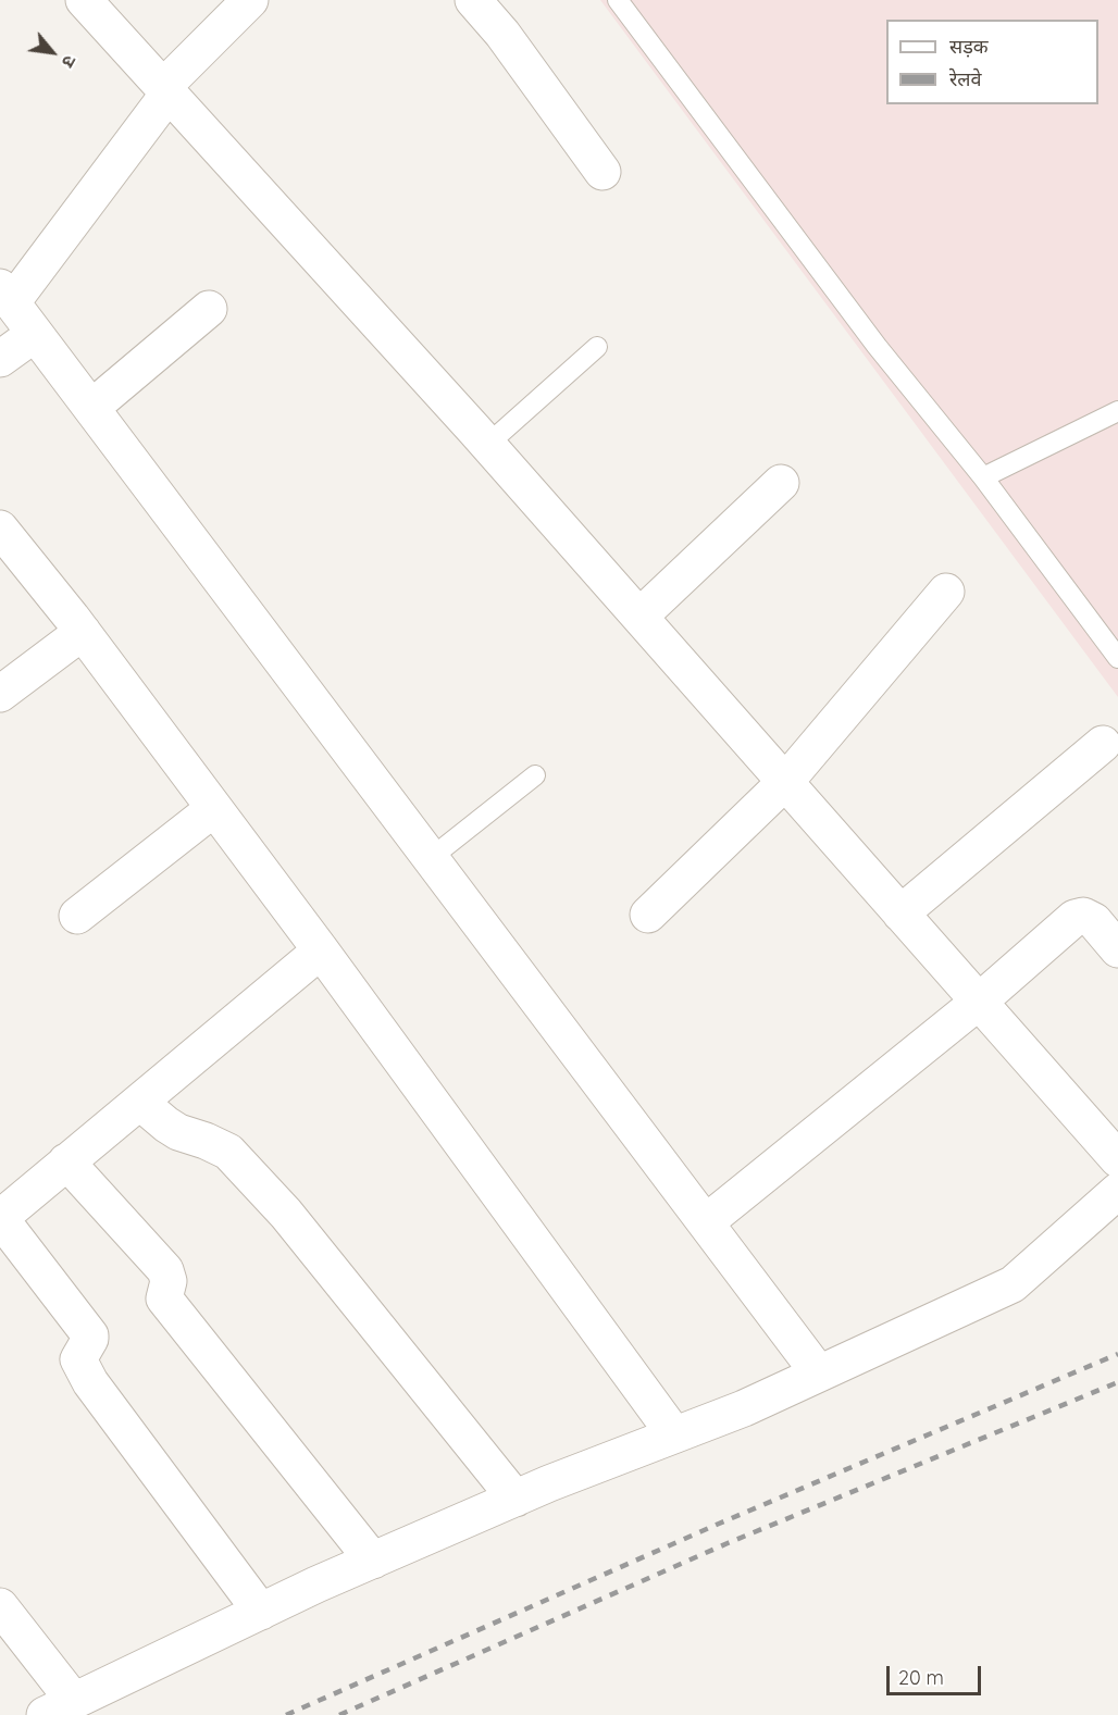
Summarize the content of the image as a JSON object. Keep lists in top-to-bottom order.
{
  "legend": ["सड़क", "रेलवे"],
  "scale_bar": "20 m",
  "north": "bottom right"
}
